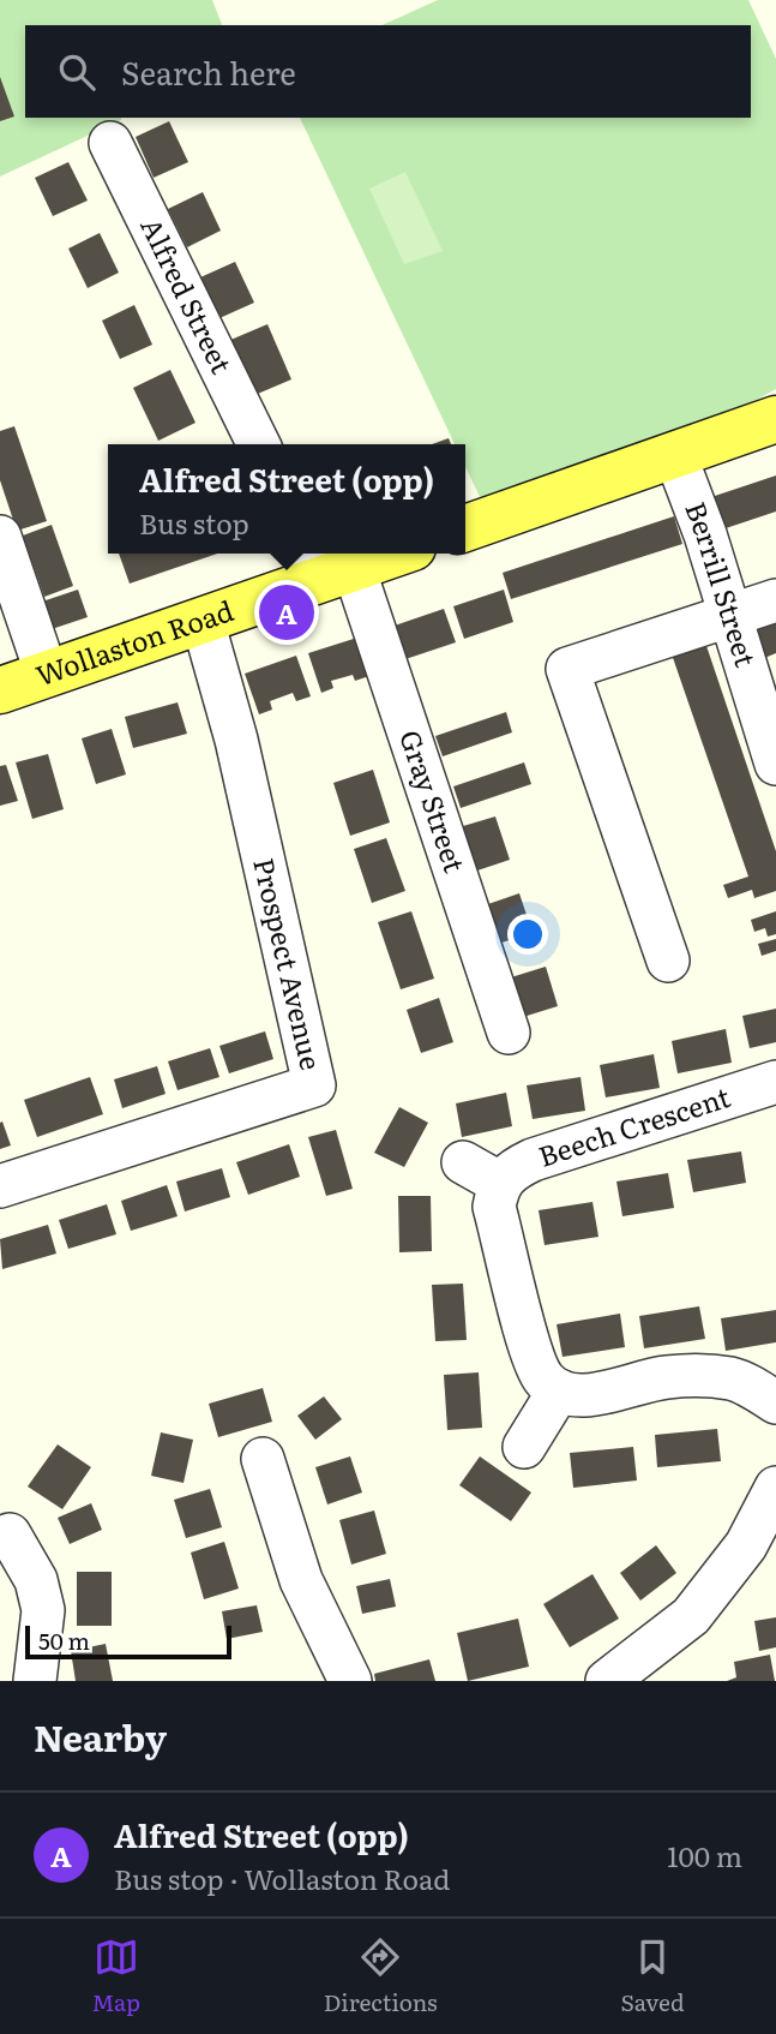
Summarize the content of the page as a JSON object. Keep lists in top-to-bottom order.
{
  "streets": {
    "main road": ["Wollaston Road"],
    "street": [
      "Alfred Street",
      "Berrill Street",
      "Gray Street",
      "Prospect Avenue",
      "Beech Crescent"
    ]
  },
  "crossings": [
    ["Wollaston Road", "Gray Street"],
    ["Wollaston Road", "Prospect Avenue"]
  ],
  "scale_bar": "50 m",
  "page": {
    "search": "Search here",
    "popup": ["Alfred Street (opp)", "Bus stop"],
    "pins": "A",
    "scale": "50 m",
    "heading": "Nearby",
    "list": [
      {
        "mark": "A",
        "name": "Alfred Street (opp)",
        "note": "Bus stop · Wollaston Road",
        "value": "100 m"
      }
    ],
    "nav": ["Map", "Directions", "Saved"]
  }
}
